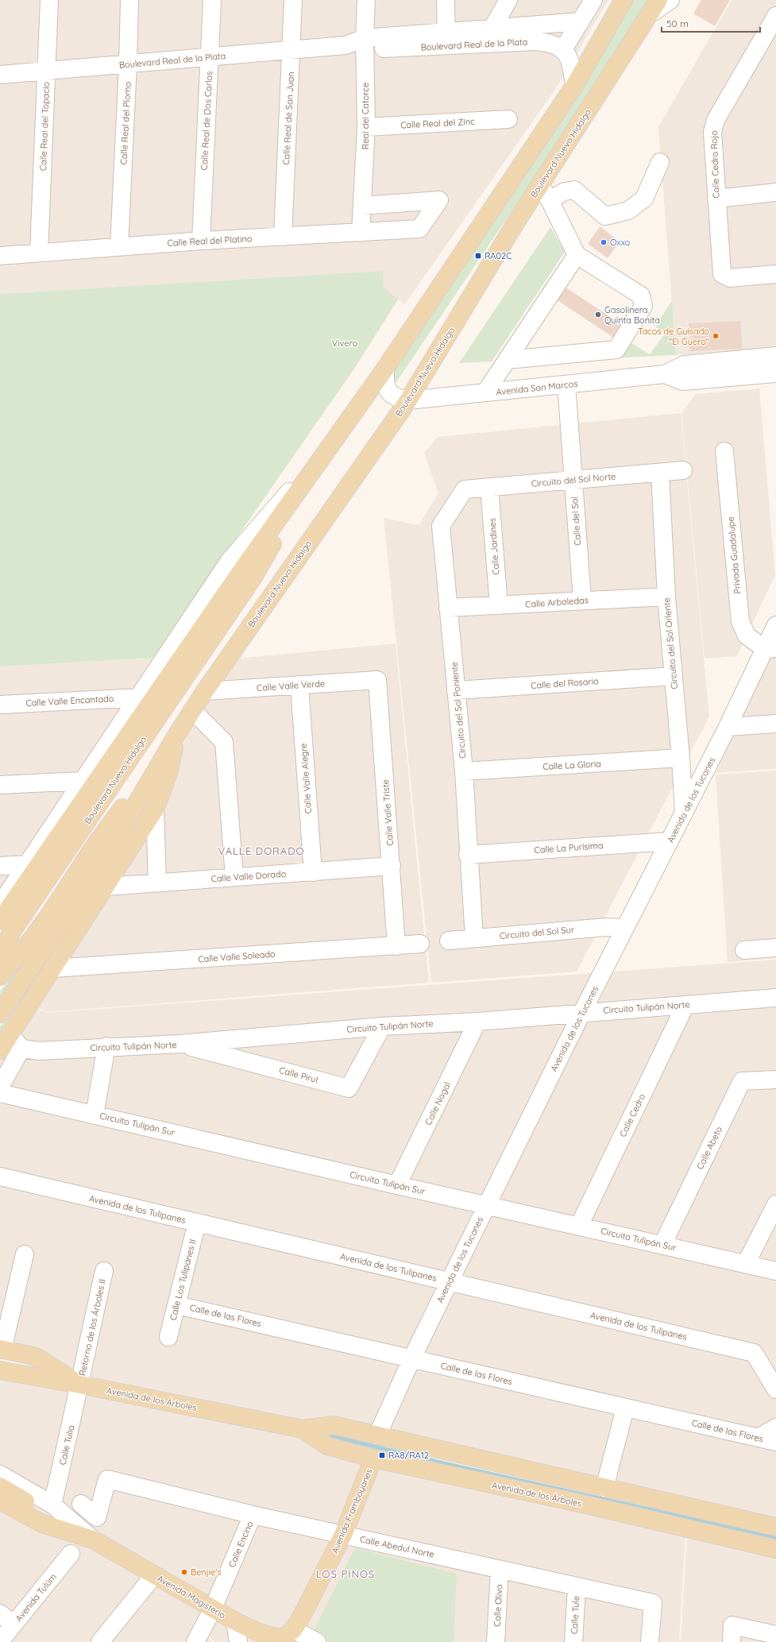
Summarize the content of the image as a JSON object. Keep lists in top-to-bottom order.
{
  "streets": {
    "main road": [
      "Boulevard Nuevo Hidalgo",
      "Avenida de los Árboles",
      "Avenida Framboyanes",
      "Avenida Magisterio"
    ],
    "street": [
      "Boulevard Real de la Plata",
      "Real del Catorce",
      "Calle Real de San Juan",
      "Calle Real de Dos Carlos",
      "Calle Real del Plomo",
      "Calle Real del Zinc",
      "Calle Real del Topacio",
      "Calle Cedro Rojo",
      "Calle Real del Platino",
      "Avenida San Marcos",
      "Circuito del Sol Norte",
      "Calle del Sol",
      "Calle Jardines",
      "Privada Guadalupe",
      "Calle Arboledas",
      "Circuito del Sol Oriente",
      "Calle del Rosario",
      "Calle Valle Verde",
      "Calle Valle Encantado",
      "Circuito del Sol Poniente",
      "Calle La Gloria",
      "Calle Valle Alegre",
      "Avenida de los Tucanes",
      "Calle Valle Triste",
      "Calle La Purísima",
      "Calle Valle Dorado",
      "Circuito del Sol Sur",
      "Calle Valle Soleado",
      "Circuito Tulipán Norte",
      "Calle Pirul",
      "Calle Nogal",
      "Calle Cedro",
      "Circuito Tulipán Sur",
      "Calle Abeto",
      "Avenida de los Tulipanes",
      "Calle Los Tulipanes II",
      "Calle de las Flores",
      "Retorno de los Árboles II",
      "Calle Tulia",
      "Calle Encino",
      "Calle Abedul Norte",
      "Avenida Tulúm",
      "Calle Olivo",
      "Calle Tule"
    ]
  },
  "crossings": [
    ["Boulevard Real de la Plata", "Real del Catorce"],
    ["Boulevard Real de la Plata", "Calle Real de San Juan"],
    ["Boulevard Real de la Plata", "Calle Real de Dos Carlos"],
    ["Boulevard Real de la Plata", "Calle Real del Plomo"],
    ["Boulevard Real de la Plata", "Calle Real del Topacio"],
    ["Real del Catorce", "Calle Real del Zinc"],
    ["Real del Catorce", "Calle Real del Platino"],
    ["Calle Real de San Juan", "Calle Real del Platino"],
    ["Calle Real de Dos Carlos", "Calle Real del Platino"],
    ["Calle Real del Plomo", "Calle Real del Platino"],
    ["Calle Real del Topacio", "Calle Real del Platino"],
    ["Boulevard Nuevo Hidalgo", "Avenida San Marcos"],
    ["Boulevard Nuevo Hidalgo", "Calle Valle Verde"],
    ["Boulevard Nuevo Hidalgo", "Calle Valle Encantado"],
    ["Avenida San Marcos", "Calle del Sol"],
    ["Circuito del Sol Norte", "Calle del Sol"],
    ["Circuito del Sol Norte", "Calle Jardines"],
    ["Circuito del Sol Norte", "Circuito del Sol Oriente"],
    ["Circuito del Sol Norte", "Circuito del Sol Poniente"],
    ["Calle del Sol", "Calle Arboledas"],
    ["Calle Jardines", "Calle Arboledas"],
    ["Privada Guadalupe", "Avenida de los Tucanes"],
    ["Calle Arboledas", "Circuito del Sol Oriente"],
    ["Calle Arboledas", "Circuito del Sol Poniente"],
    ["Circuito del Sol Oriente", "Calle del Rosario"],
    ["Circuito del Sol Oriente", "Calle La Gloria"],
    ["Circuito del Sol Oriente", "Avenida de los Tucanes"],
    ["Calle del Rosario", "Circuito del Sol Poniente"],
    ["Calle Valle Verde", "Calle Valle Alegre"],
    ["Calle Valle Verde", "Calle Valle Triste"],
    ["Circuito del Sol Poniente", "Calle La Gloria"],
    ["Circuito del Sol Poniente", "Calle La Purísima"],
    ["Circuito del Sol Poniente", "Circuito del Sol Sur"],
    ["Calle Valle Alegre", "Calle Valle Dorado"],
    ["Avenida de los Tucanes", "Calle La Purísima"],
    ["Avenida de los Tucanes", "Circuito del Sol Sur"],
    ["Avenida de los Tucanes", "Circuito Tulipán Norte"],
    ["Avenida de los Tucanes", "Circuito Tulipán Sur"],
    ["Avenida de los Tucanes", "Avenida de los Tulipanes"],
    ["Avenida de los Tucanes", "Calle de las Flores"],
    ["Avenida de los Tucanes", "Avenida de los Árboles"],
    ["Calle Valle Triste", "Calle Valle Dorado"],
    ["Calle Valle Triste", "Calle Valle Soleado"],
    ["Circuito Tulipán Norte", "Calle Pirul"],
    ["Circuito Tulipán Norte", "Calle Nogal"],
    ["Circuito Tulipán Norte", "Calle Cedro"],
    ["Calle Nogal", "Circuito Tulipán Sur"],
    ["Calle Cedro", "Circuito Tulipán Sur"],
    ["Circuito Tulipán Sur", "Calle Abeto"],
    ["Avenida de los Tulipanes", "Calle Los Tulipanes II"],
    ["Calle Los Tulipanes II", "Calle de las Flores"],
    ["Retorno de los Árboles II", "Avenida de los Árboles"],
    ["Retorno de los Árboles II", "Calle Tulia"],
    ["Avenida de los Árboles", "Calle Tulia"],
    ["Avenida de los Árboles", "Avenida Framboyanes"],
    ["Avenida Framboyanes", "Calle Abedul Norte"],
    ["Avenida Framboyanes", "Avenida Magisterio"],
    ["Calle Encino", "Calle Abedul Norte"],
    ["Calle Encino", "Avenida Magisterio"],
    ["Calle Abedul Norte", "Calle Olivo"],
    ["Calle Abedul Norte", "Calle Tule"]
  ],
  "districts": ["VALLE DORADO", "LOS PINOS"],
  "parks": ["Vivero"],
  "places": {
    "other": [
      "Oxxo",
      "Gasolinera Quinta Bonita",
      "Tacos de Guisado \"El Güero\"",
      "Benjie's"
    ],
    "transit": ["RA02C", "RA8/RA12"]
  },
  "scale_bar": "50 m"
}
